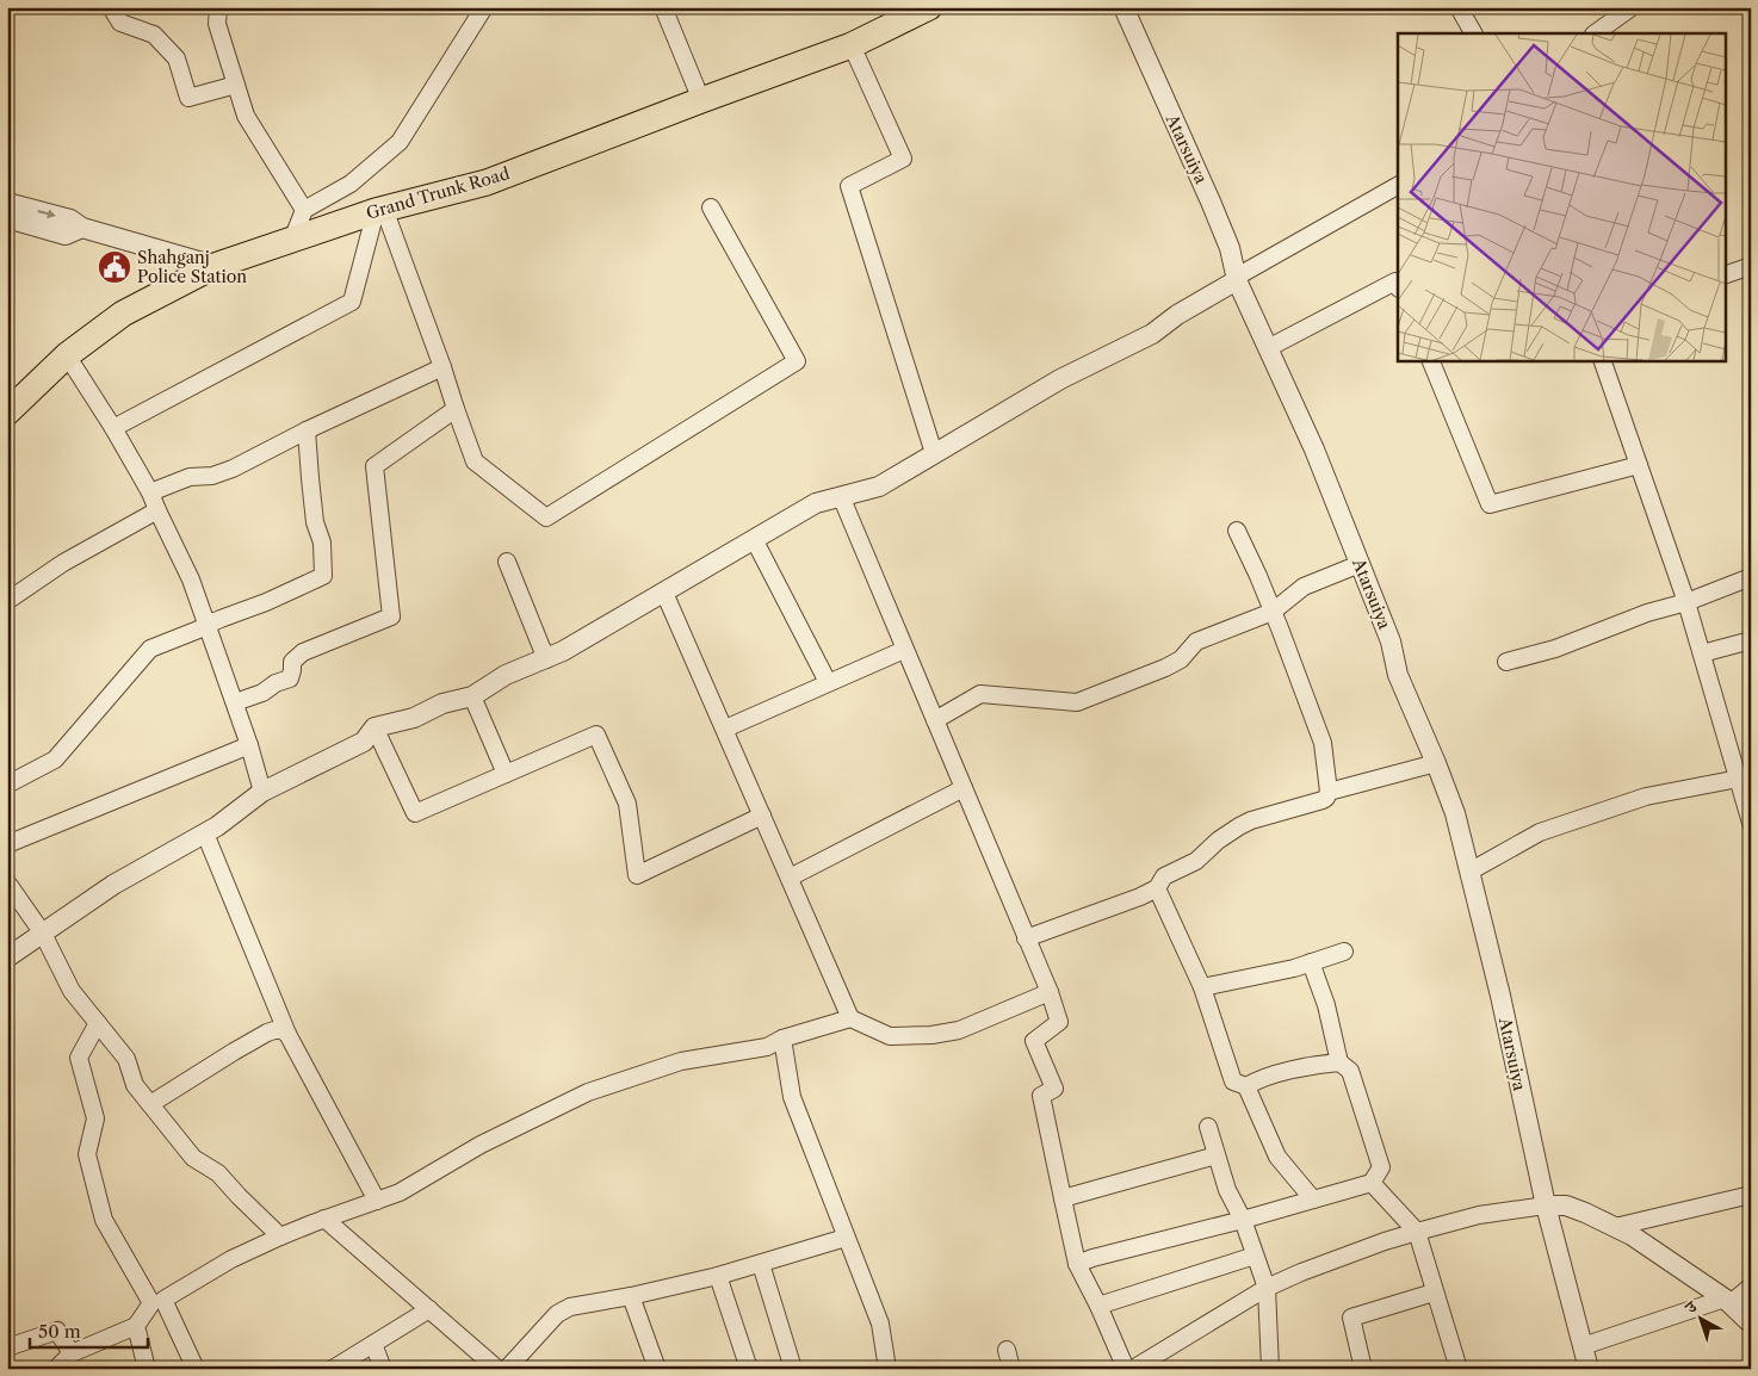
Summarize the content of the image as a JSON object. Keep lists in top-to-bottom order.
{
  "streets": {
    "main road": ["Grand Trunk Road"],
    "street": ["Atarsuiya"]
  },
  "places": {
    "public building": ["Shahganj Police Station"]
  },
  "scale_bar": "50 m",
  "north": "top left"
}
